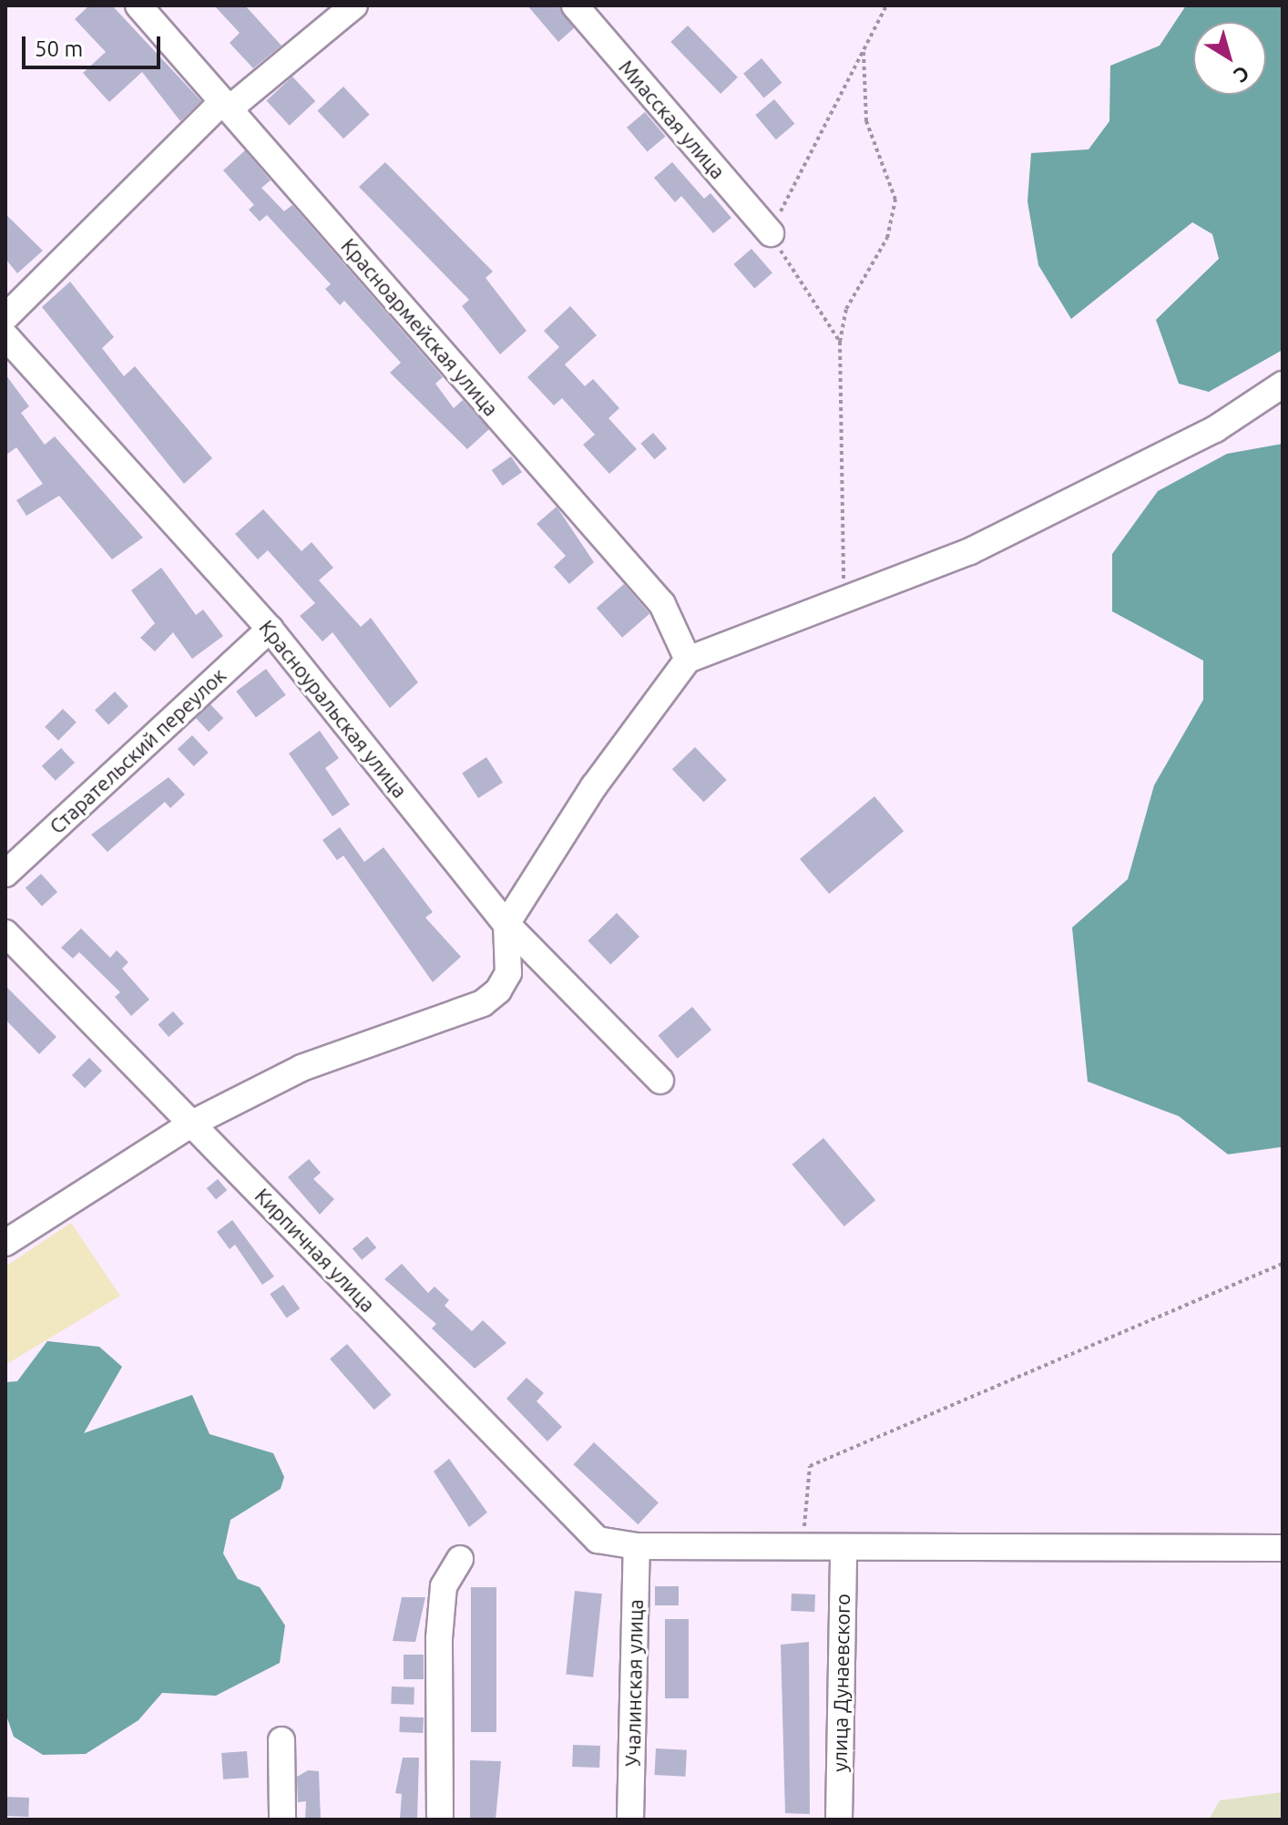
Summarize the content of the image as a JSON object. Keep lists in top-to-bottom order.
{
  "streets": {
    "street": [
      "Миасская улица",
      "Красноармейская улица",
      "Красноуральская улица",
      "Старательский переулок",
      "Кирпичная улица",
      "Учалинская улица",
      "улица Дунаевского"
    ]
  },
  "crossings": [
    ["Красноуральская улица", "Старательский переулок"],
    ["Кирпичная улица", "Учалинская улица"],
    ["Кирпичная улица", "улица Дунаевского"]
  ],
  "scale_bar": "50 m",
  "north": "bottom right"
}
